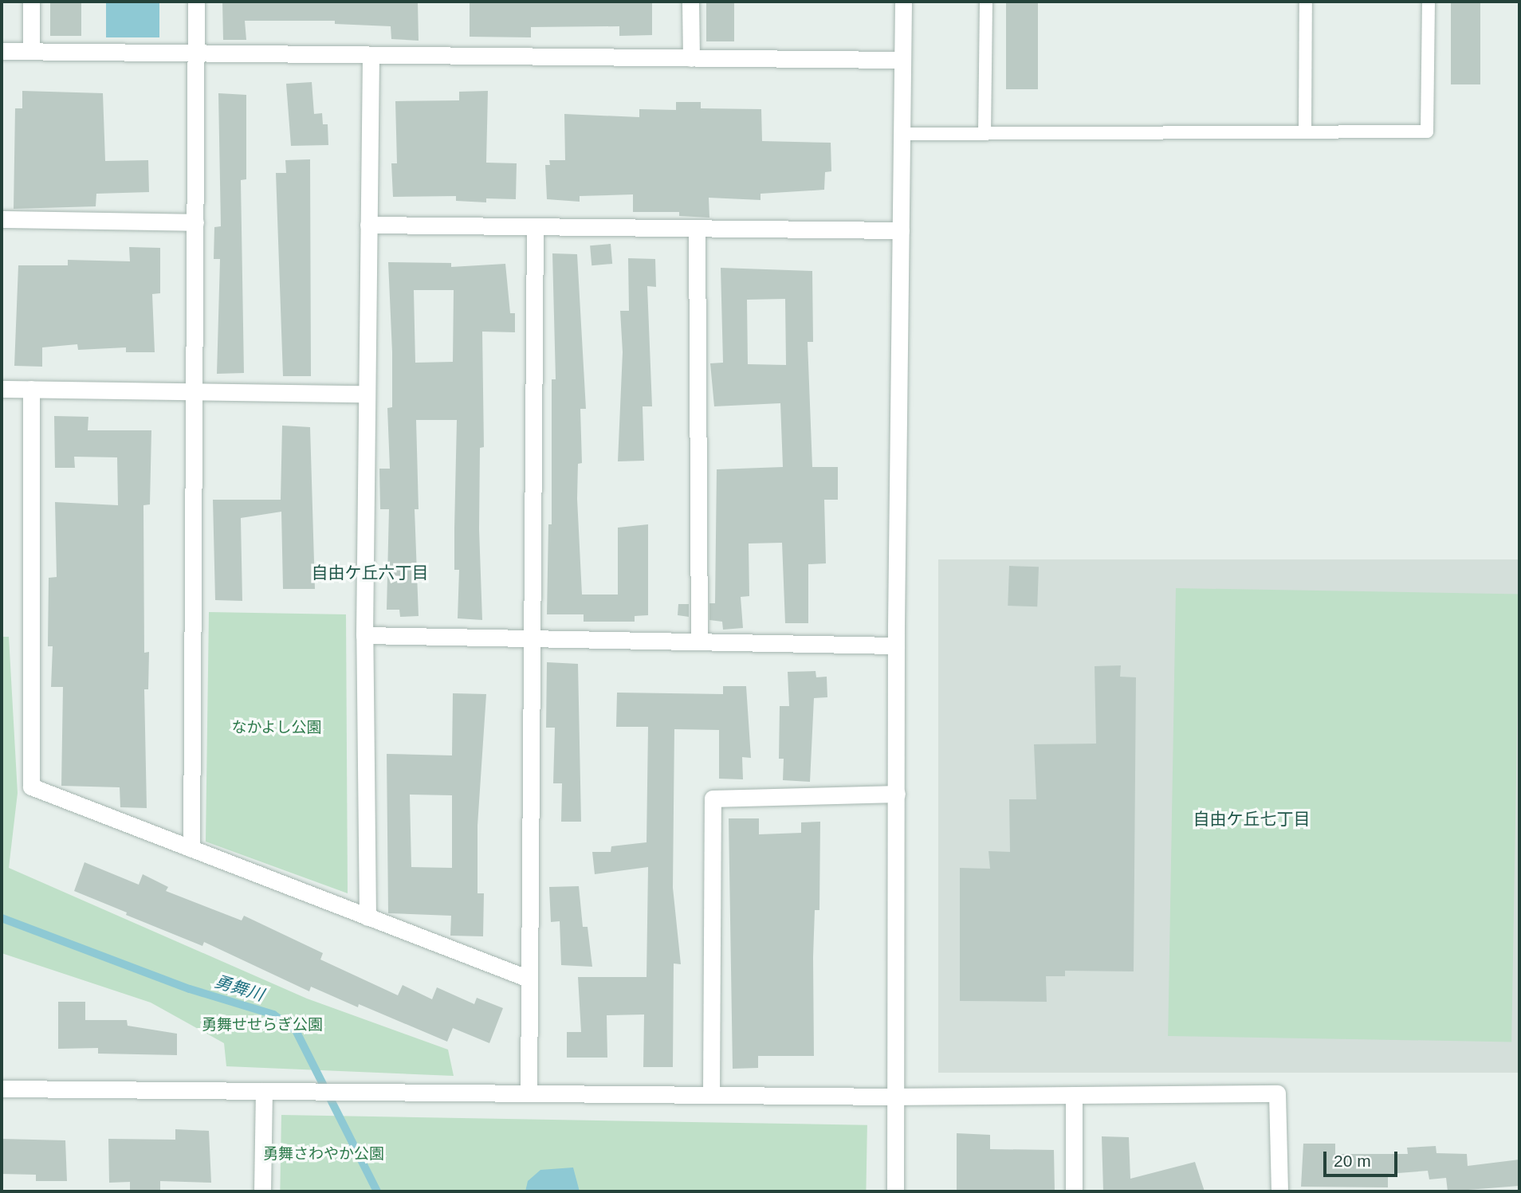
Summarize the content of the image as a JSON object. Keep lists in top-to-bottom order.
{
  "districts": ["自由ケ丘六丁目", "自由ケ丘七丁目"],
  "water": ["勇舞川"],
  "parks": ["なかよし公園", "勇舞せせらぎ公園", "勇舞さわやか公園"],
  "scale_bar": "20 m"
}
